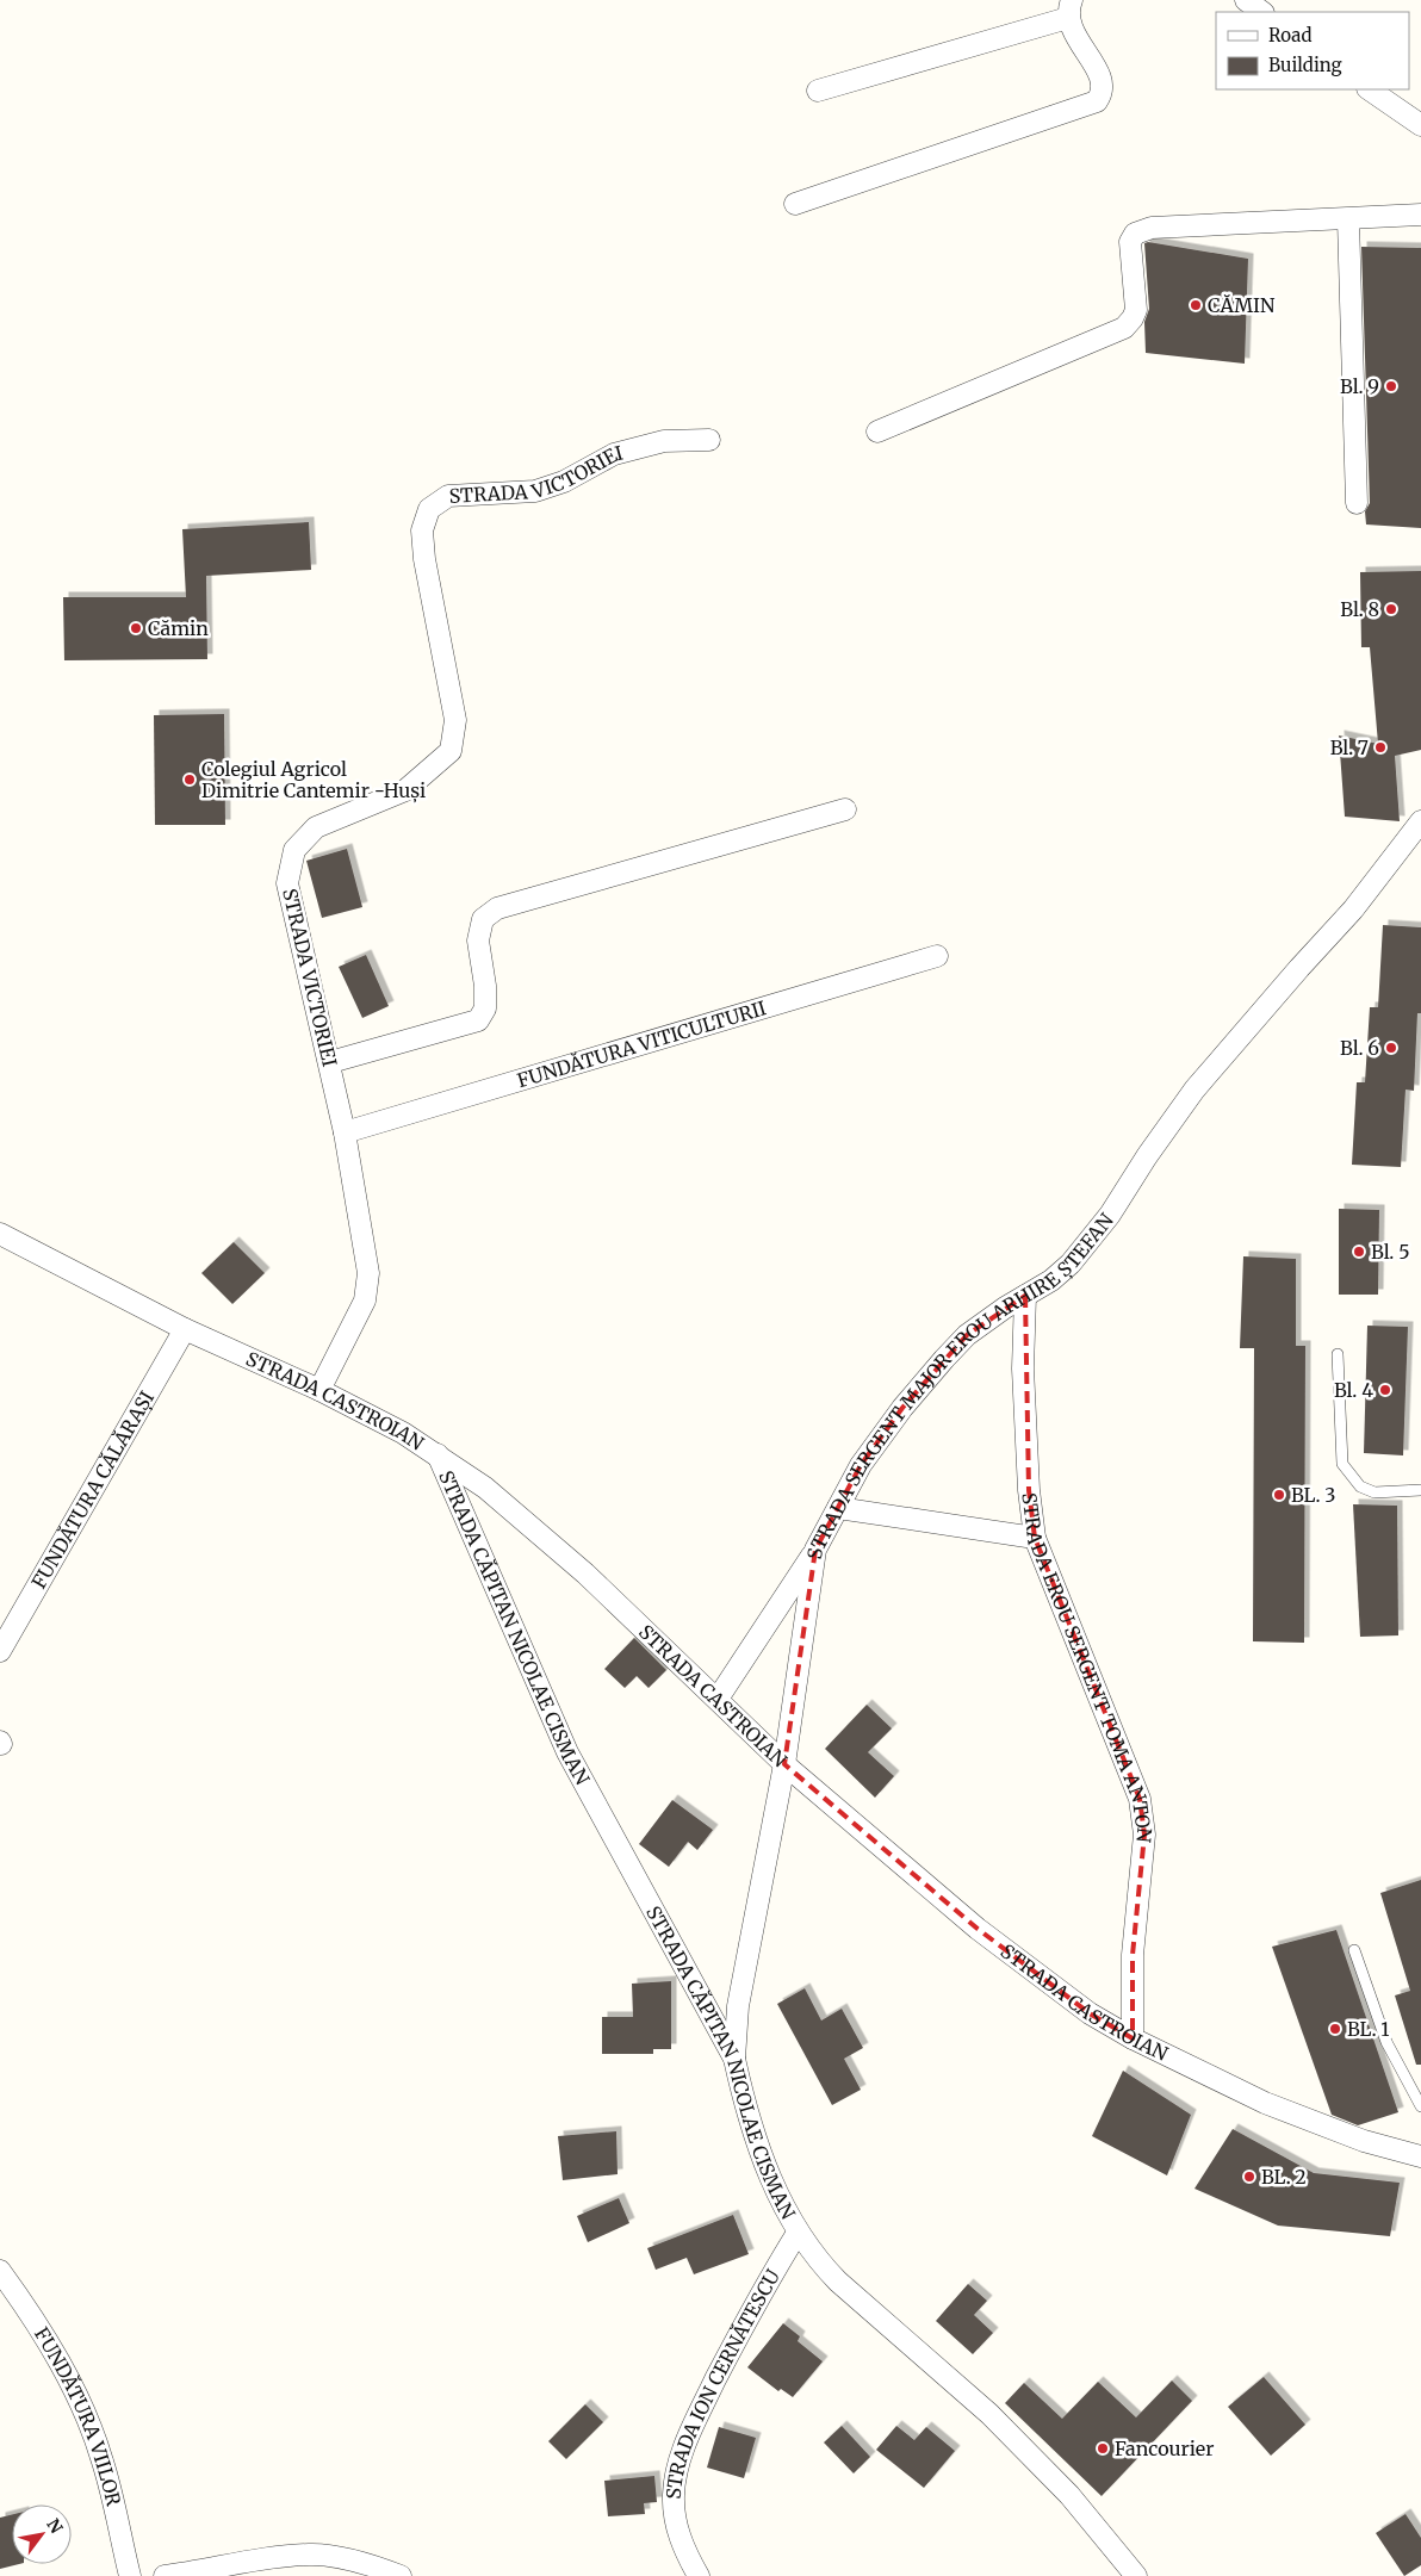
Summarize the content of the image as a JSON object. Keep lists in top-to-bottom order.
{
  "streets": {
    "street": [
      "STRADA VICTORIEI",
      "FUNDĂTURA VITICULTURII",
      "STRADA SERGENT MAJOR EROU ARHIRE ȘTEFAN",
      "STRADA CASTROIAN",
      "FUNDĂTURA CĂLĂRAȘI",
      "STRADA CĂPITAN NICOLAE CISMAN",
      "STRADA EROU SERGENT TOMA ANTON",
      "STRADA ION CERNĂTESCU",
      "FUNDĂTURA VIILOR"
    ]
  },
  "crossings": [
    ["STRADA VICTORIEI", "FUNDĂTURA VITICULTURII"],
    ["STRADA VICTORIEI", "STRADA CASTROIAN"],
    ["STRADA SERGENT MAJOR EROU ARHIRE ȘTEFAN", "STRADA CASTROIAN"],
    ["STRADA SERGENT MAJOR EROU ARHIRE ȘTEFAN", "STRADA CĂPITAN NICOLAE CISMAN"],
    ["STRADA SERGENT MAJOR EROU ARHIRE ȘTEFAN", "STRADA EROU SERGENT TOMA ANTON"],
    ["STRADA CASTROIAN", "FUNDĂTURA CĂLĂRAȘI"],
    ["STRADA CASTROIAN", "STRADA CĂPITAN NICOLAE CISMAN"],
    ["STRADA CASTROIAN", "STRADA EROU SERGENT TOMA ANTON"],
    ["STRADA CĂPITAN NICOLAE CISMAN", "STRADA ION CERNĂTESCU"]
  ],
  "places": [
    "CĂMIN",
    "Bl. 9",
    "Bl. 8",
    "Cămin",
    "Bl. 7",
    "Colegiul Agricol Dimitrie Cantemir -Huși",
    "Bl. 6",
    "Bl. 5",
    "Bl. 4",
    "BL. 3",
    "BL. 1",
    "BL. 2",
    "Fancourier"
  ],
  "legend": ["Road", "Building"],
  "north": "top right"
}
